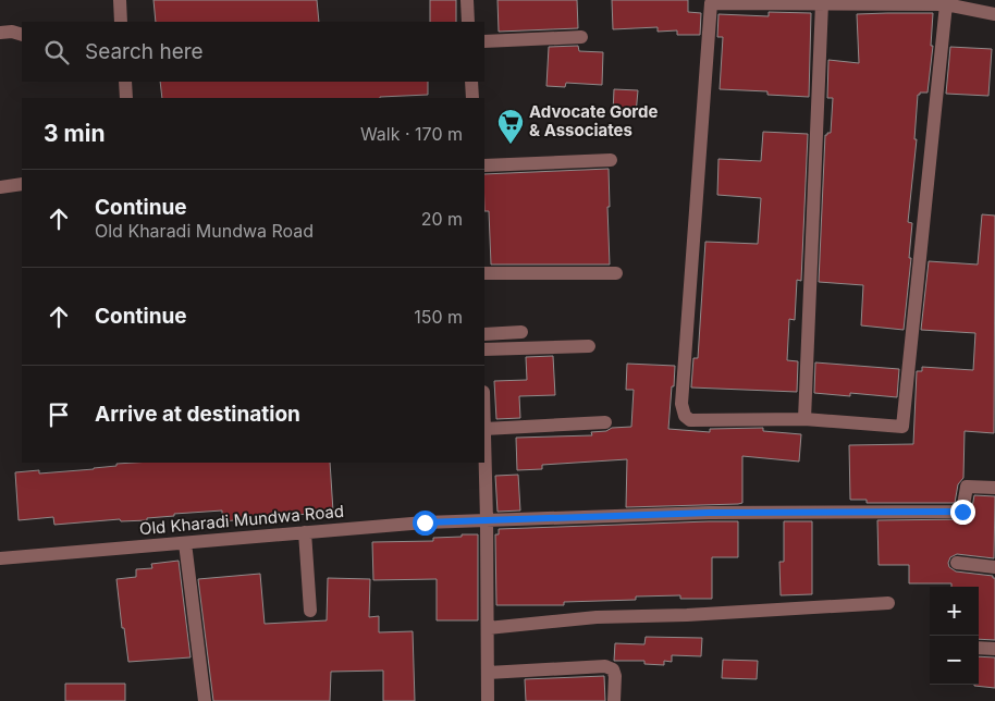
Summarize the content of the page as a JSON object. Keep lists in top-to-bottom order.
{
  "streets": {
    "street": ["Old Kharadi Mundwa Road"]
  },
  "places": {
    "supermarket": ["Advocate Gorde & Associates"]
  },
  "page": {
    "search": "Search here",
    "heading": ["3 min", "Walk · 170 m"],
    "list": [
      ["Continue", "Old Kharadi Mundwa Road", "20 m"],
      ["Continue", "150 m"],
      "Arrive at destination"
    ],
    "map_buttons": ["+", "−"]
  }
}
